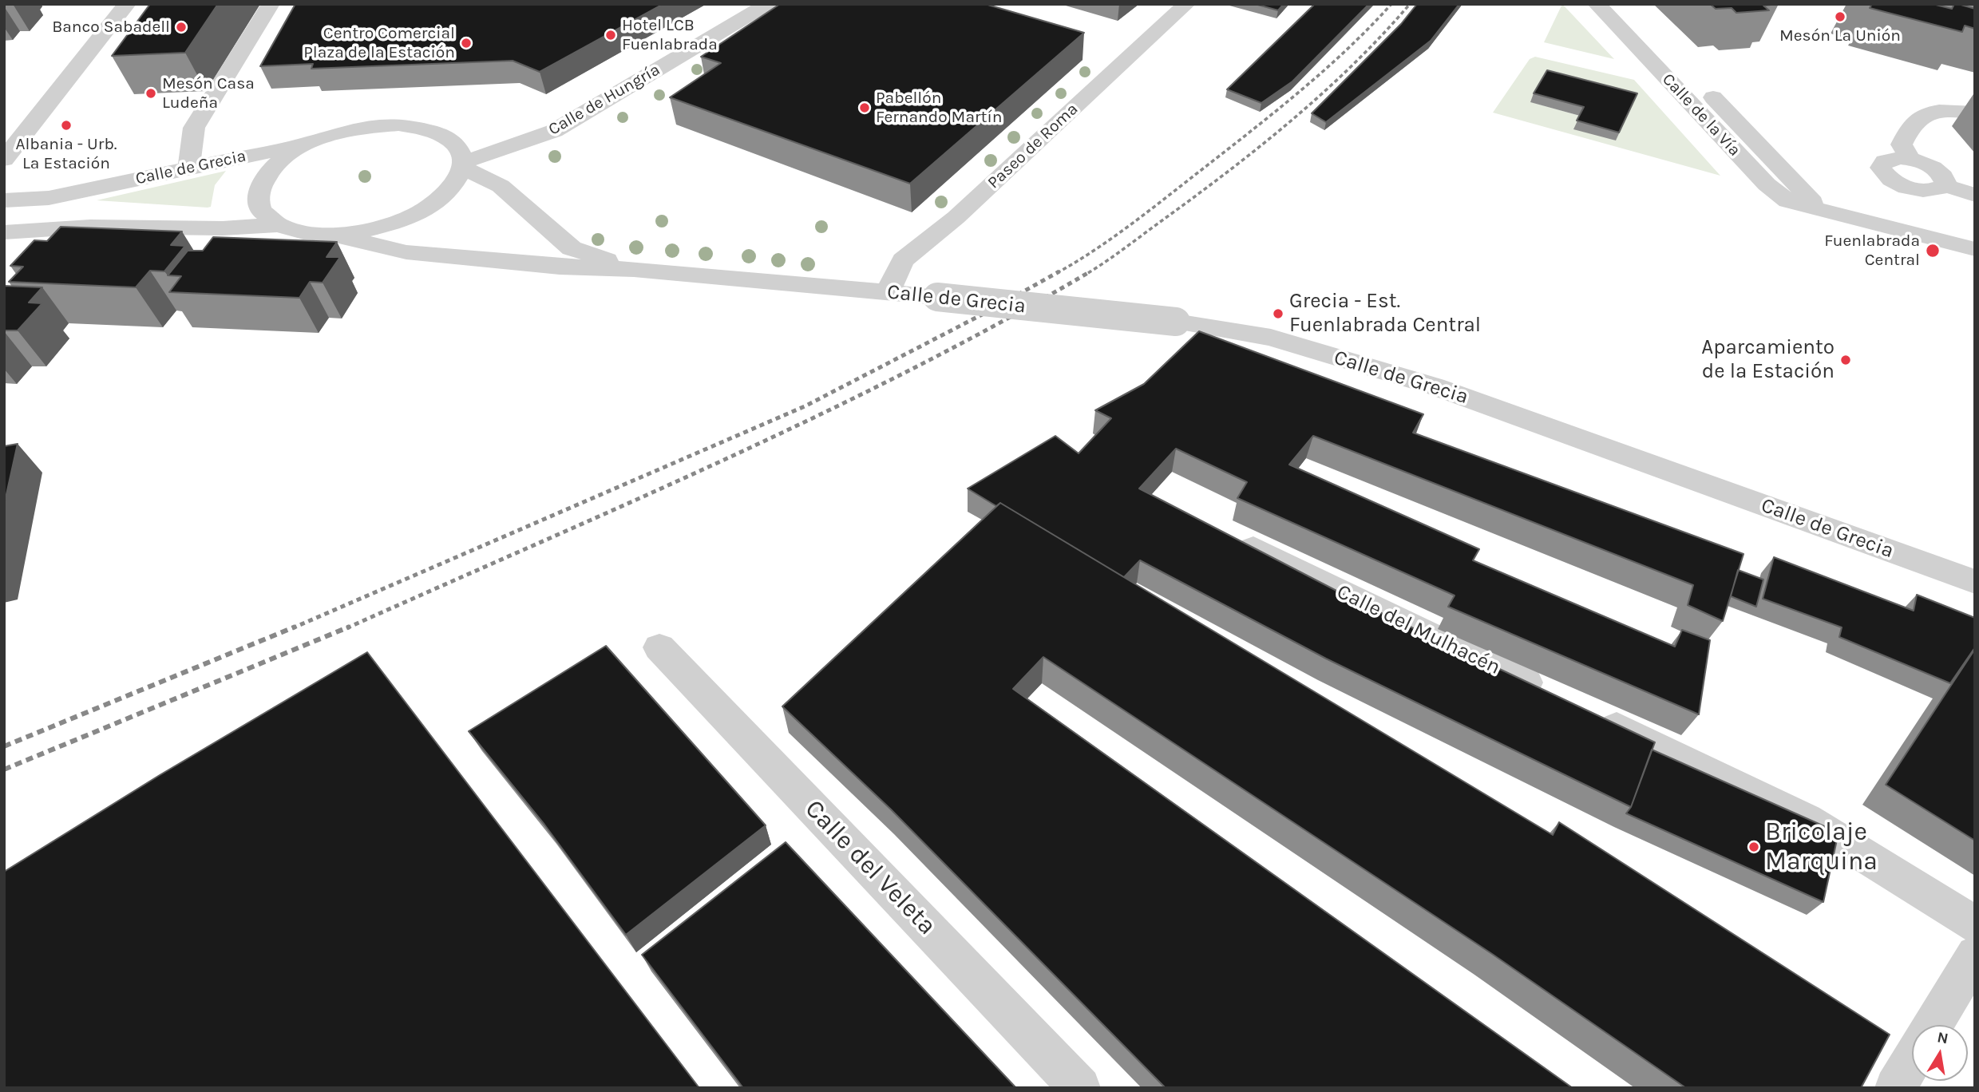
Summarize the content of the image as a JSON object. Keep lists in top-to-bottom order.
{
  "streets": {
    "street": [
      "Calle de Hungría",
      "Calle de la Vía",
      "Paseo de Roma",
      "Calle de Grecia",
      "Calle del Mulhacén",
      "Calle del Veleta"
    ]
  },
  "crossings": [
    ["Calle de Hungría", "Calle de Grecia"],
    ["Paseo de Roma", "Calle de Grecia"]
  ],
  "places": [
    "Mesón La Unión",
    "Banco Sabadell",
    "Hotel LCB Fuenlabrada",
    "Centro Comercial Plaza de la Estación",
    "Mesón Casa Ludeña",
    "Pabellón Fernando Martín",
    "Albania - Urb. La Estación",
    "Fuenlabrada Central",
    "Grecia - Est. Fuenlabrada Central",
    "Aparcamiento de la Estación",
    "Bricolaje Marquina"
  ],
  "north": "top"
}
